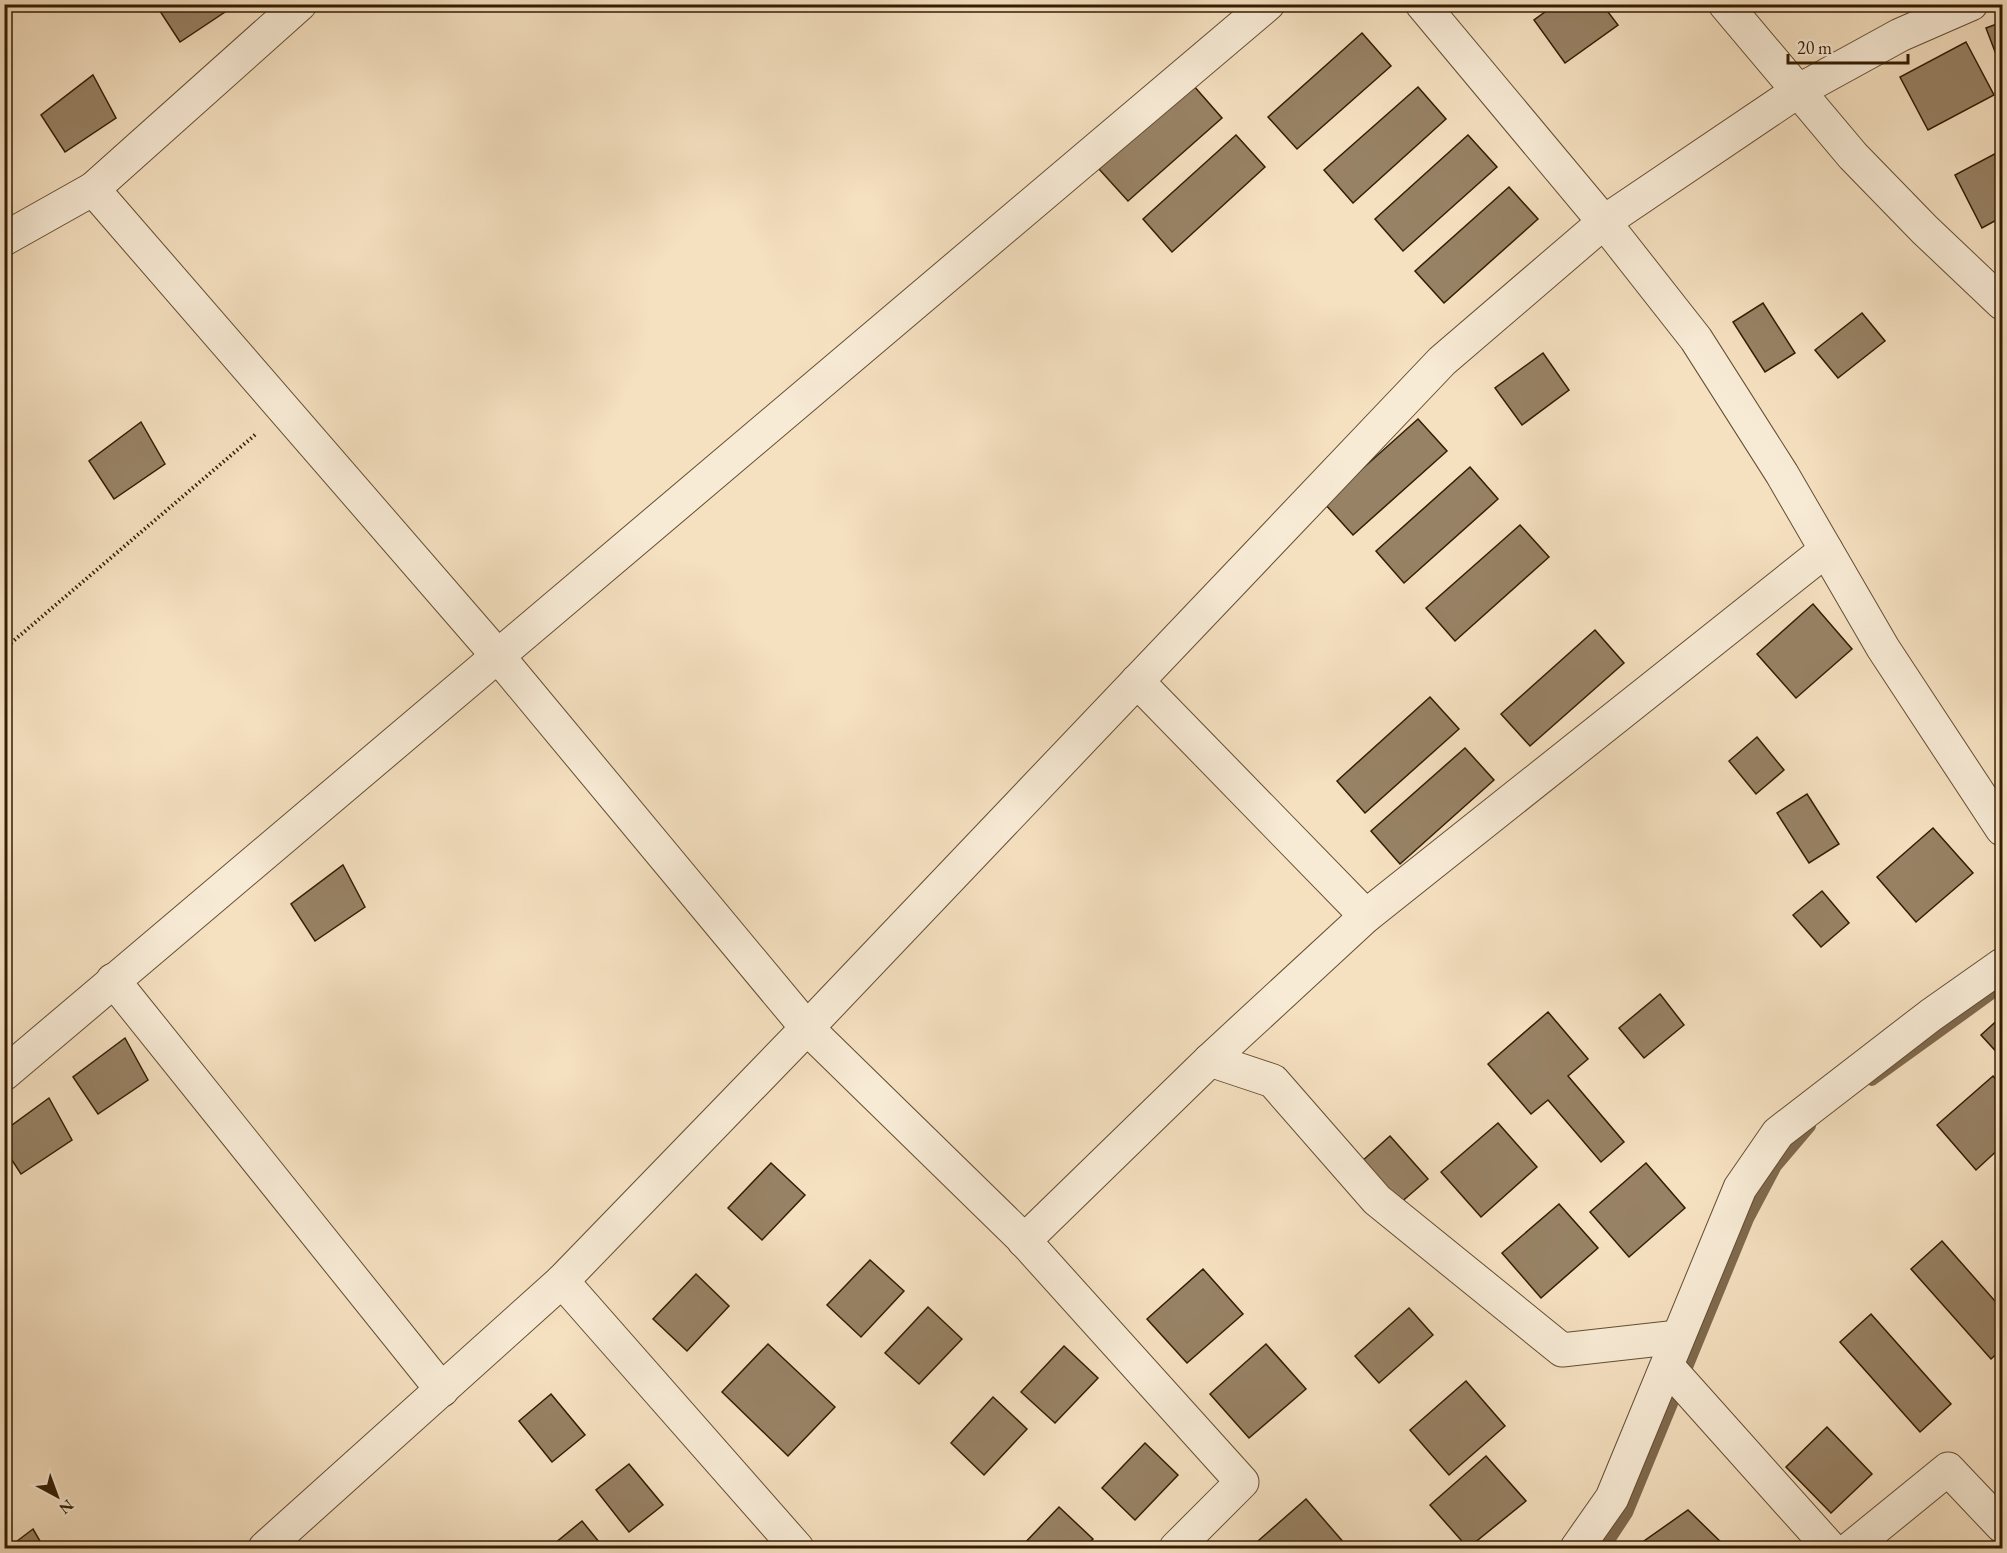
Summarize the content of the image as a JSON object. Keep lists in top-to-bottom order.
{
  "scale_bar": "20 m",
  "north": "bottom right"
}
